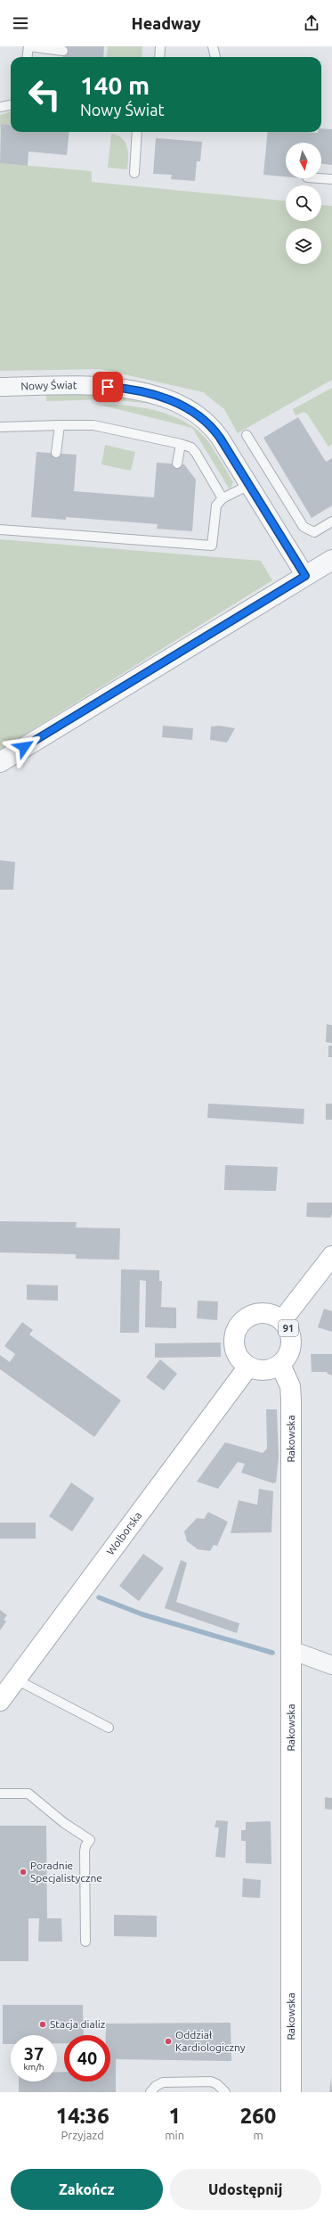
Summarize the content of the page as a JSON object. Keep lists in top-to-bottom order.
{
  "streets": {
    "main road": ["91", "Rakowska", "Wolborska"],
    "street": ["Nowy Świat"]
  },
  "crossings": [
    ["91", "Rakowska"],
    ["91", "Wolborska"],
    ["Rakowska", "Wolborska"]
  ],
  "places": ["Poradnie Specjalistyczne", "Stacja dializ", "Oddział Kardiologiczny"],
  "north": "bottom",
  "page": {
    "header": "Headway",
    "turn": ["140 m", "Nowy Świat"],
    "speed": "37 km/h",
    "limit": "40",
    "eta": [
      "14:36",
      "Przyjazd",
      "1",
      "min",
      "260",
      "m"
    ],
    "buttons": ["Zakończ", "Udostępnij"]
  }
}
